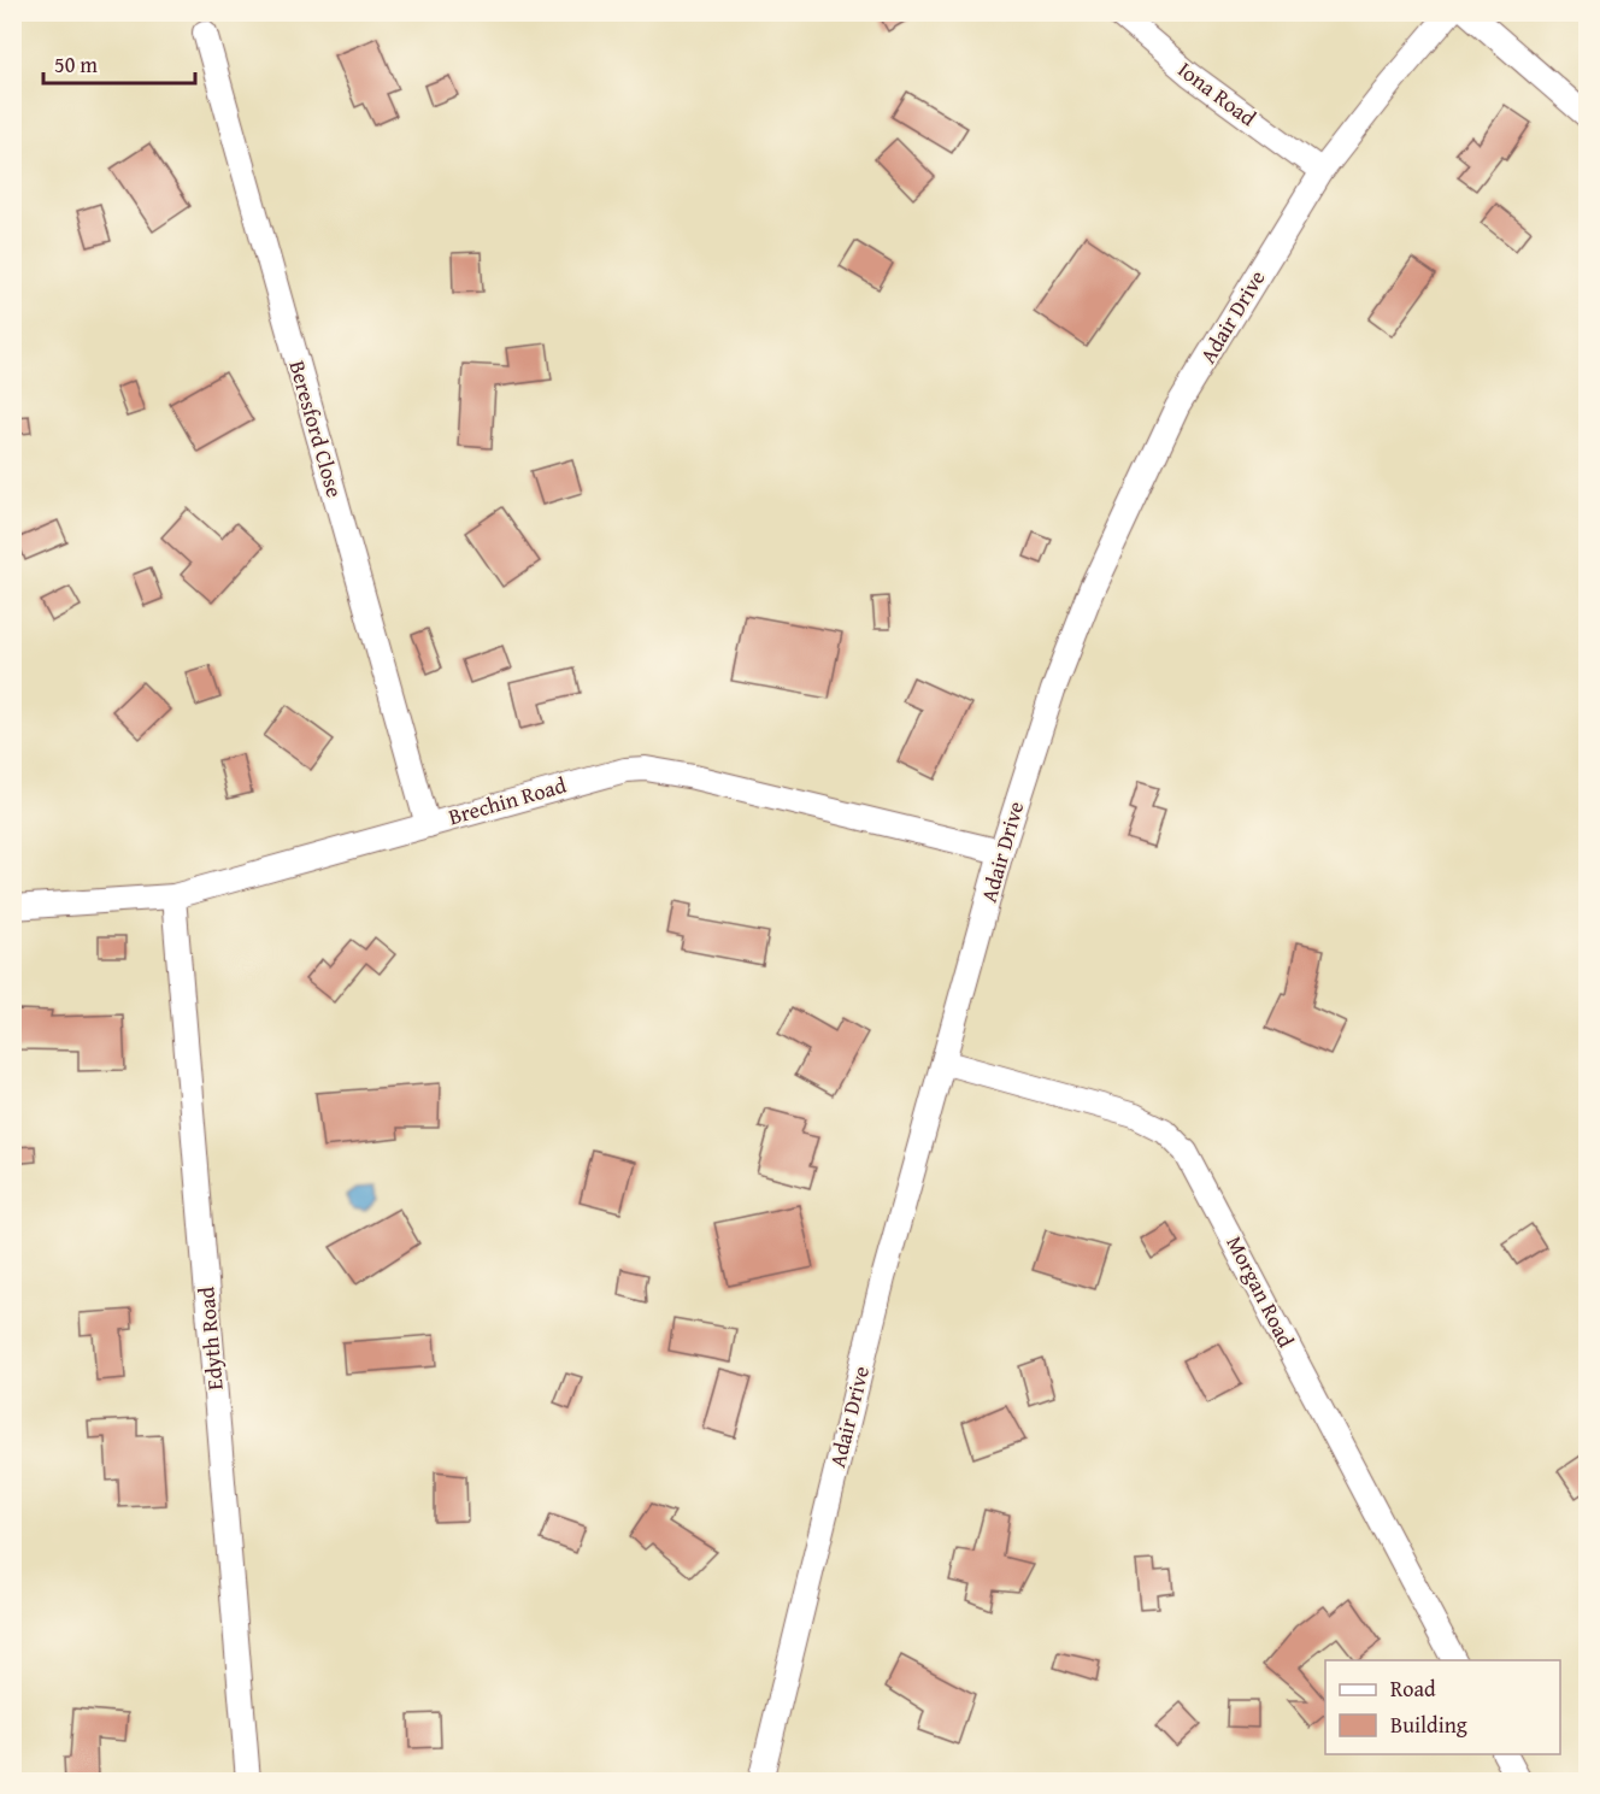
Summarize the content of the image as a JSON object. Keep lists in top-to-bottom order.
{
  "streets": {
    "street": [
      "Iona Road",
      "Adair Drive",
      "Beresford Close",
      "Brechin Road",
      "Morgan Road",
      "Edyth Road"
    ]
  },
  "crossings": [
    ["Iona Road", "Adair Drive"],
    ["Adair Drive", "Brechin Road"],
    ["Adair Drive", "Morgan Road"],
    ["Beresford Close", "Brechin Road"],
    ["Brechin Road", "Edyth Road"]
  ],
  "legend": ["Road", "Building"],
  "scale_bar": "50 m"
}
